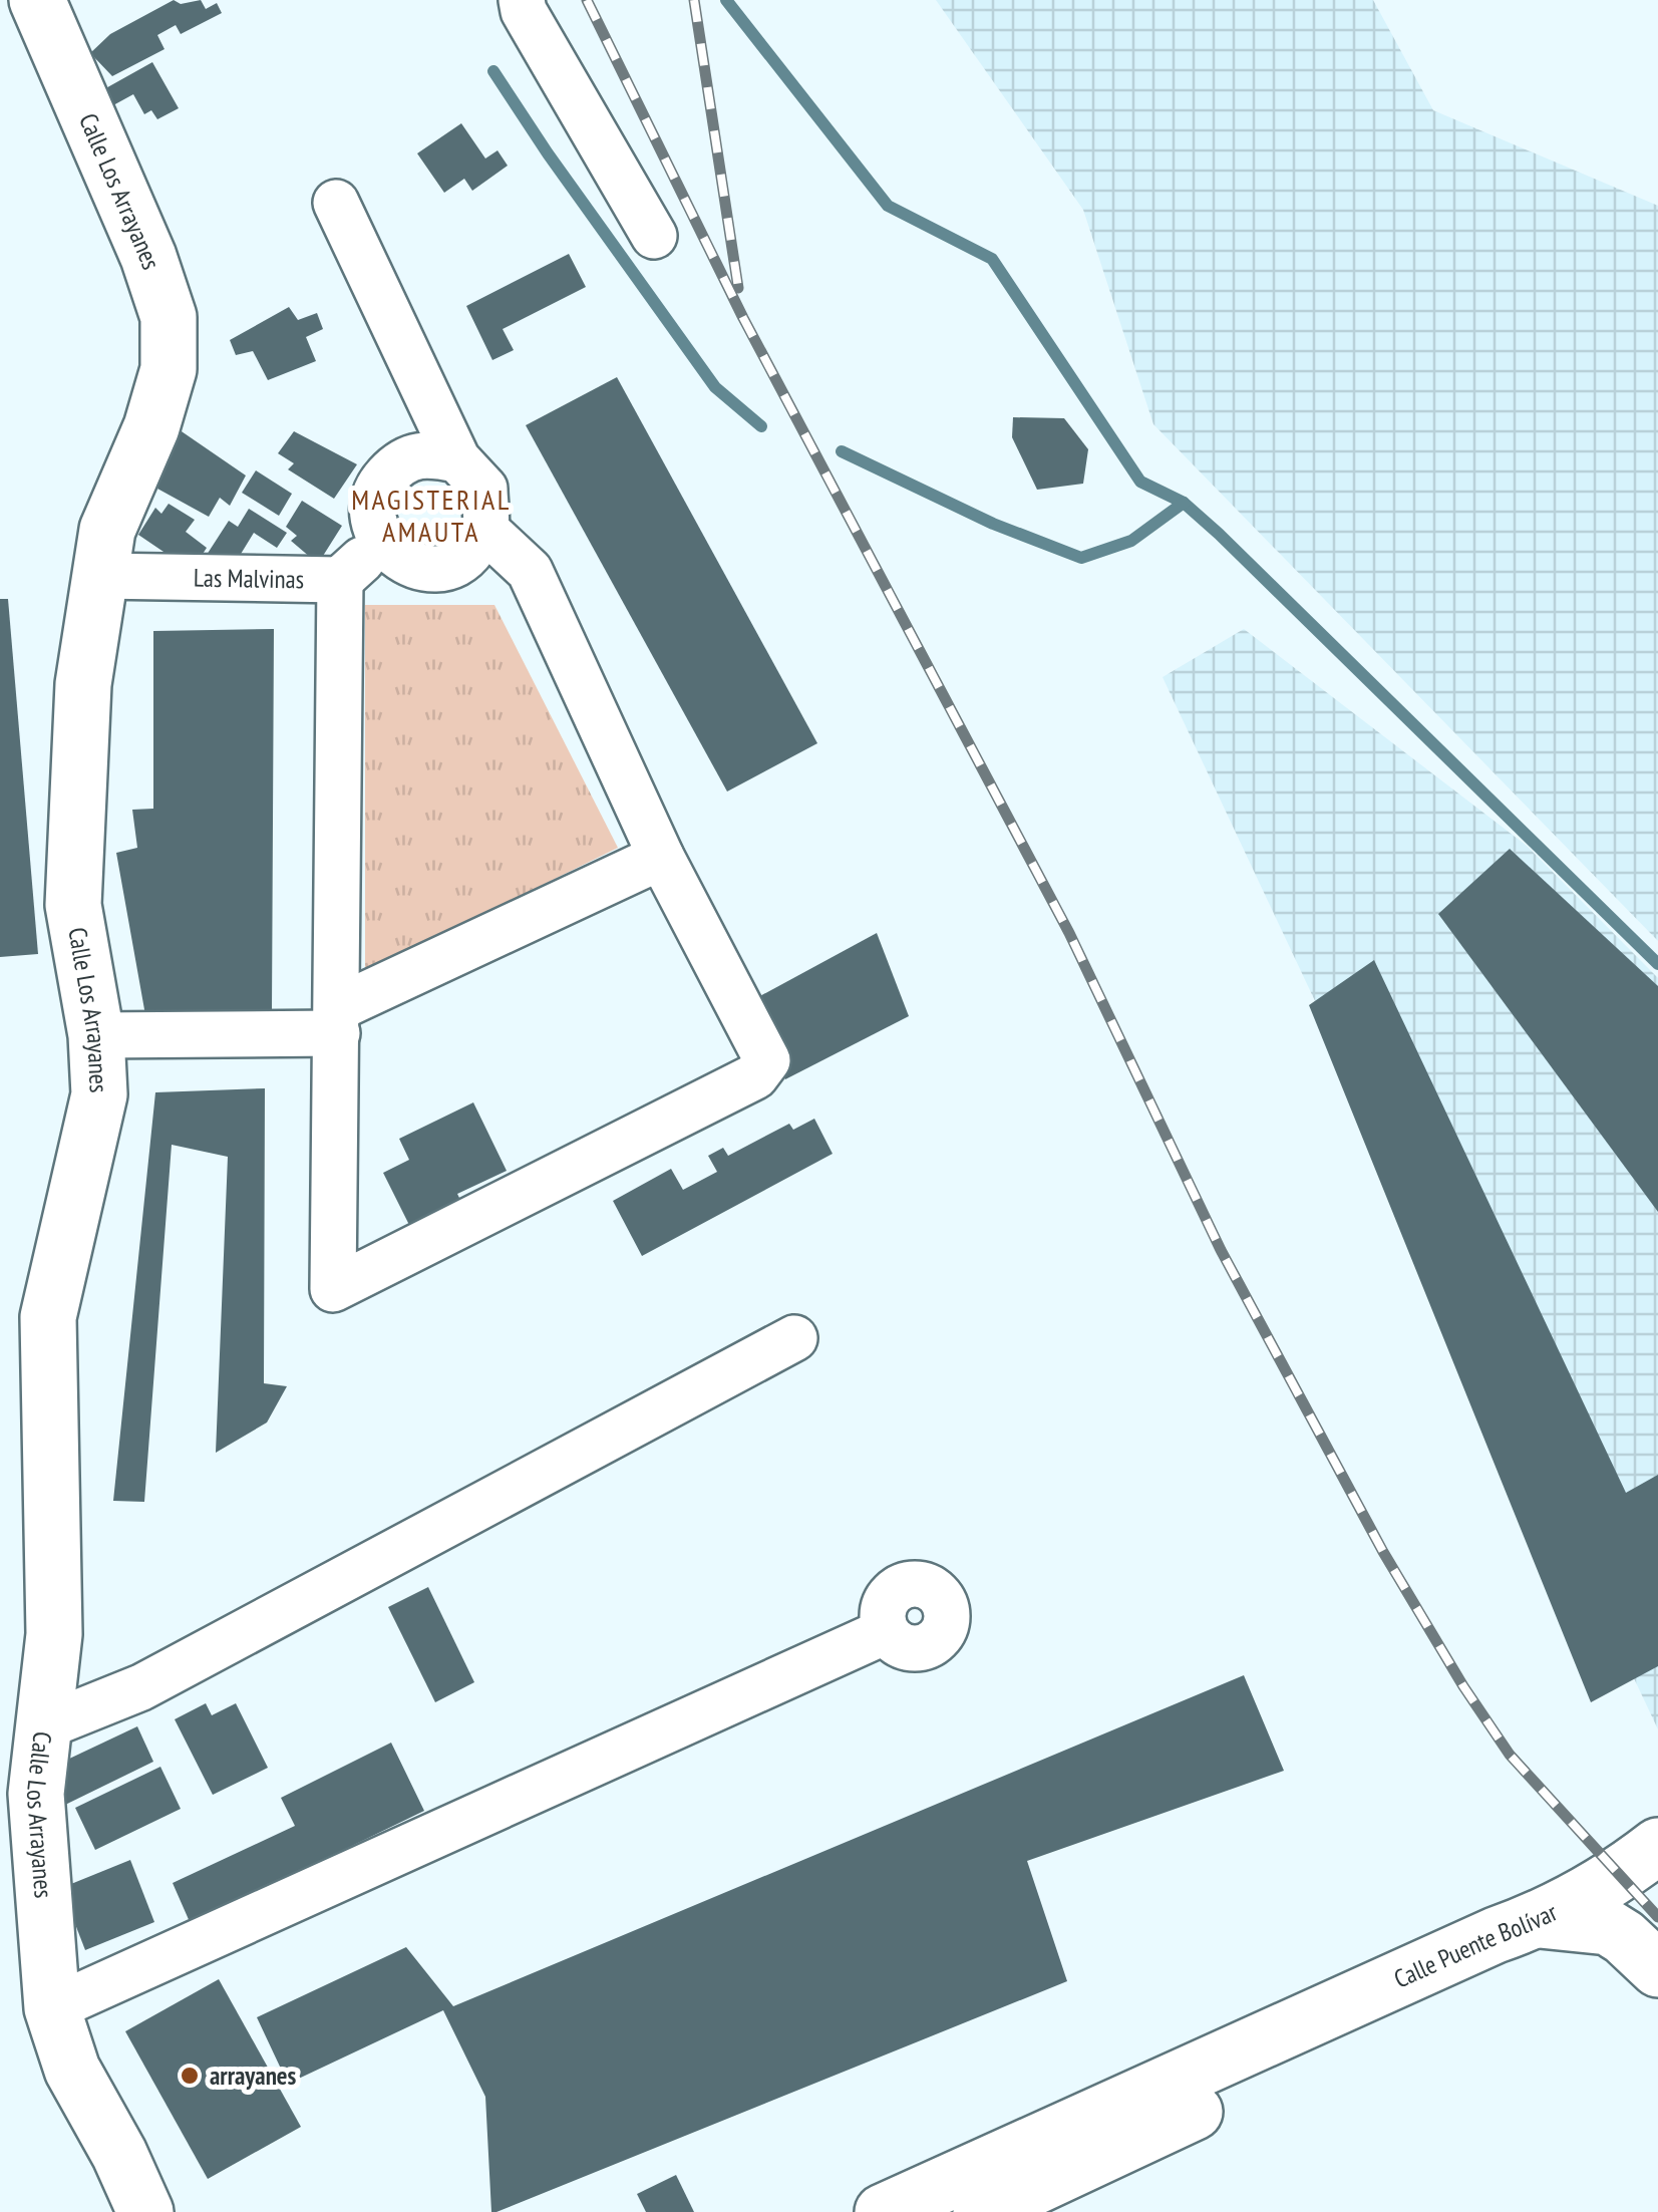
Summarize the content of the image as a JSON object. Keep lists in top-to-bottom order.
{
  "streets": {
    "street": ["Calle Los Arrayanes", "Las Malvinas", "Calle Puente Bolívar"]
  },
  "crossings": [
    ["Calle Los Arrayanes", "Las Malvinas"]
  ],
  "districts": ["MAGISTERIAL AMAUTA"],
  "places": ["arrayanes"]
}
